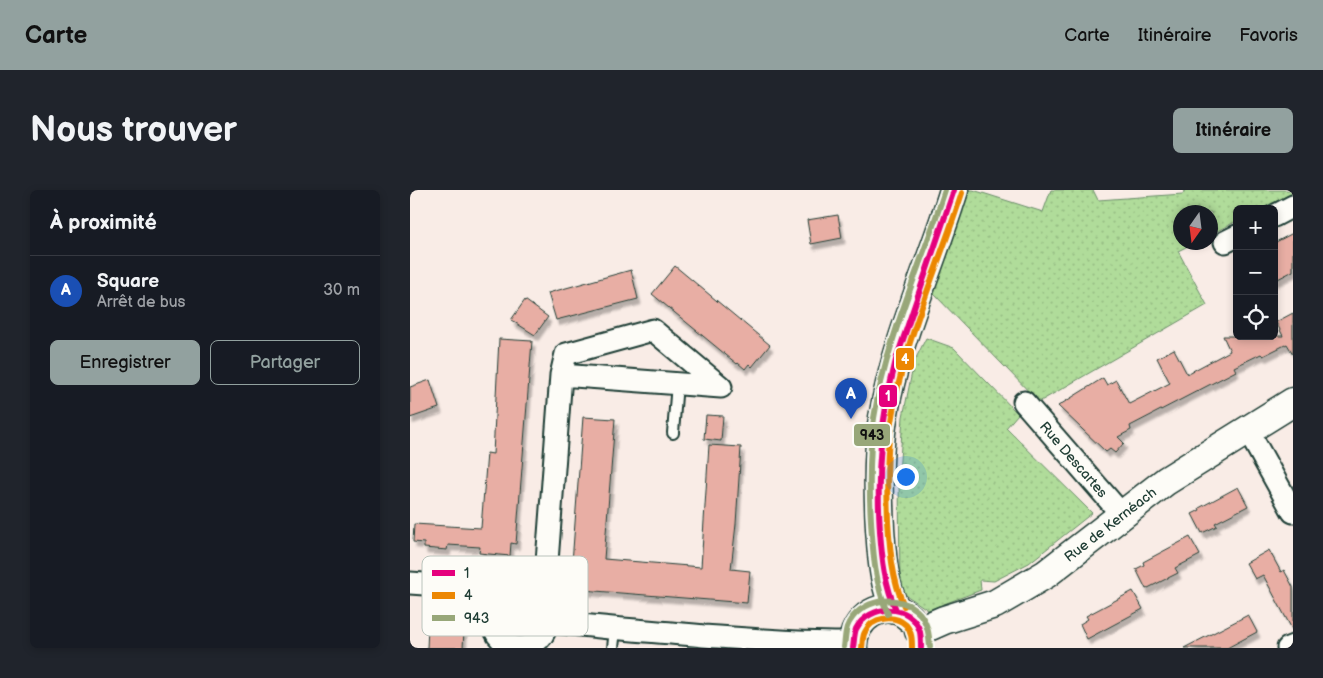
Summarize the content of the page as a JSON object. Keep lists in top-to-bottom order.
{
  "streets": {
    "main road": ["Rue de Kernéach"],
    "street": ["Rue Descartes"]
  },
  "crossings": [
    ["Rue Descartes", "Rue de Kernéach"]
  ],
  "lines": ["transit line 1", "transit line 943", "transit line 4"],
  "legend": ["1", "4", "943"],
  "north": "bottom",
  "page": {
    "header": "Carte",
    "nav": ["Carte", "Itinéraire", "Favoris"],
    "buttons": [
      "Itinéraire",
      ["Enregistrer", "Partager"]
    ],
    "title": "Nous trouver",
    "heading": "À proximité",
    "map_buttons": ["+", "−"],
    "list": [
      {
        "mark": "A",
        "name": "Square",
        "note": "Arrêt de bus",
        "value": "30 m"
      }
    ],
    "pins": "A"
  }
}
